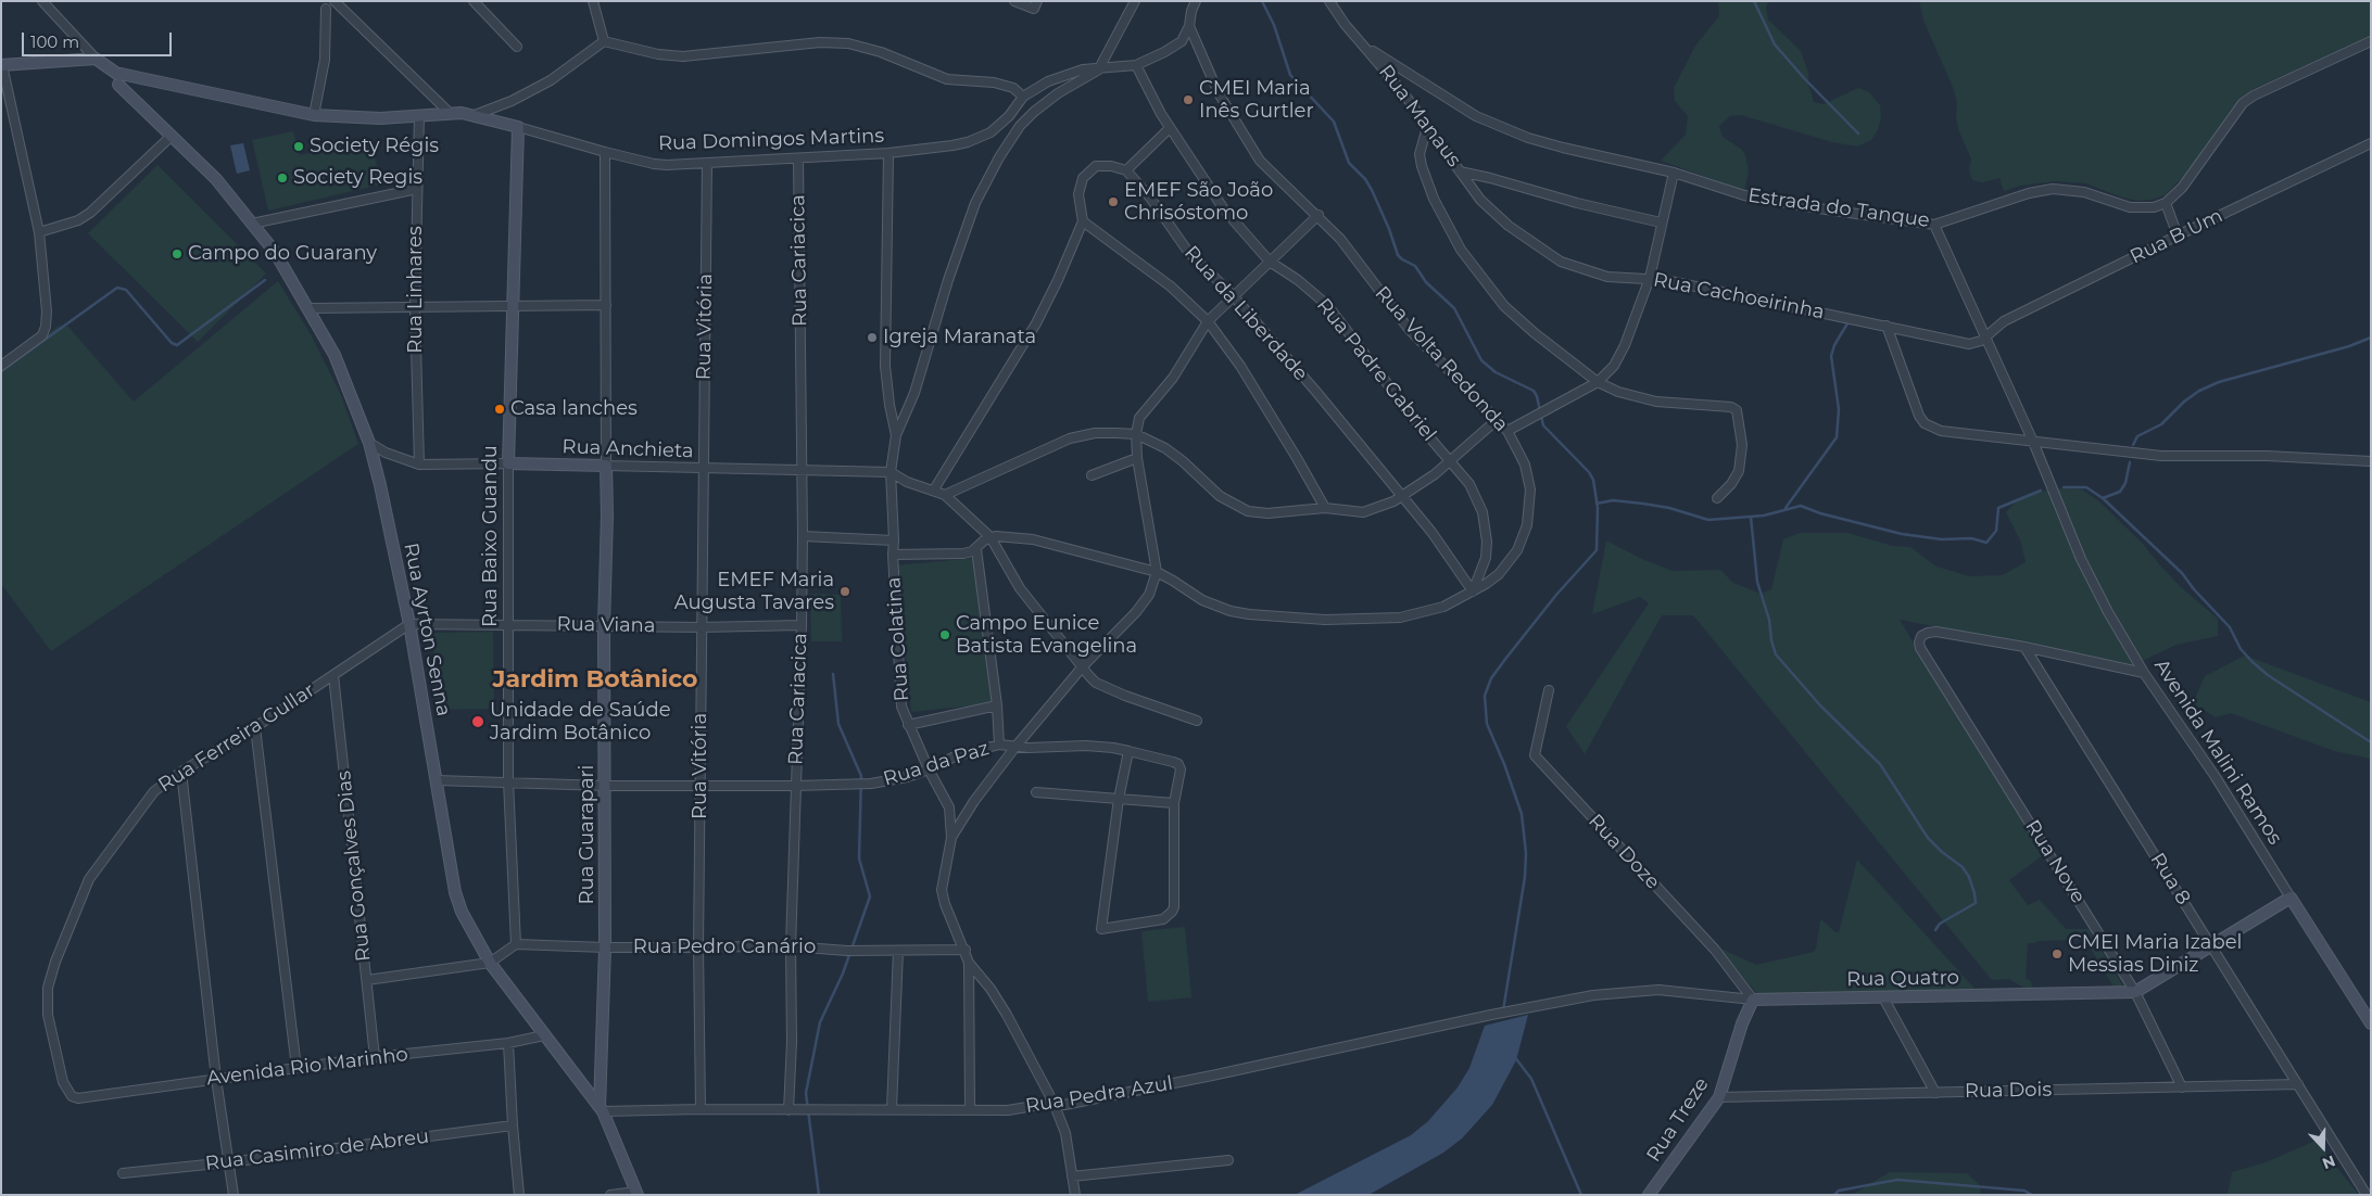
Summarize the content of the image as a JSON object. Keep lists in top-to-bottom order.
{
  "streets": {
    "main road": [
      "Rua Domingos Martins",
      "Rua Anchieta",
      "Rua Baixo Guandu",
      "Rua Ayrton Senna",
      "Avenida Malini Ramos",
      "Rua Guarapari",
      "Rua Quatro",
      "Rua Treze"
    ],
    "street": [
      "Rua Manaus",
      "Estrada do Tanque",
      "Rua B Um",
      "Rua Cariacica",
      "Rua Linhares",
      "Rua Cachoeirinha",
      "Rua da Liberdade",
      "Rua Vitória",
      "Rua Volta Redonda",
      "Rua Padre Gabriel",
      "Rua Viana",
      "Rua Colatina",
      "Rua Ferreira Gullar",
      "Rua da Paz",
      "Rua Doze",
      "Rua Nove",
      "Rua Gonçalves Dias",
      "Rua 8",
      "Rua Pedro Canário",
      "Avenida Rio Marinho",
      "Rua Dois",
      "Rua Pedra Azul",
      "Rua Casimiro de Abreu"
    ]
  },
  "crossings": [
    ["Rua Manaus", "Estrada do Tanque"],
    ["Rua Manaus", "Rua Cachoeirinha"],
    ["Rua Domingos Martins", "Rua Cariacica"],
    ["Rua Domingos Martins", "Rua Linhares"],
    ["Rua Domingos Martins", "Rua Vitória"],
    ["Rua Domingos Martins", "Rua Baixo Guandu"],
    ["Rua Domingos Martins", "Rua Ayrton Senna"],
    ["Rua Domingos Martins", "Rua Colatina"],
    ["Estrada do Tanque", "Avenida Malini Ramos"],
    ["Rua B Um", "Rua Cachoeirinha"],
    ["Rua B Um", "Avenida Malini Ramos"],
    ["Rua Cariacica", "Rua Anchieta"],
    ["Rua Cariacica", "Rua Viana"],
    ["Rua Cariacica", "Rua da Paz"],
    ["Rua Cariacica", "Rua Pedro Canário"],
    ["Rua Cariacica", "Rua Pedra Azul"],
    ["Rua Linhares", "Rua Anchieta"],
    ["Rua Cachoeirinha", "Avenida Malini Ramos"],
    ["Rua da Liberdade", "Rua Volta Redonda"],
    ["Rua da Liberdade", "Rua Padre Gabriel"],
    ["Rua Vitória", "Rua Anchieta"],
    ["Rua Vitória", "Rua Viana"],
    ["Rua Vitória", "Rua da Paz"],
    ["Rua Vitória", "Rua Pedro Canário"],
    ["Rua Vitória", "Rua Pedra Azul"],
    ["Rua Volta Redonda", "Rua Padre Gabriel"],
    ["Rua Anchieta", "Rua Baixo Guandu"],
    ["Rua Anchieta", "Rua Ayrton Senna"],
    ["Rua Anchieta", "Rua Colatina"],
    ["Rua Anchieta", "Rua Guarapari"],
    ["Rua Baixo Guandu", "Rua Viana"],
    ["Rua Baixo Guandu", "Rua da Paz"],
    ["Rua Baixo Guandu", "Rua Pedro Canário"],
    ["Rua Viana", "Rua Ayrton Senna"],
    ["Rua Viana", "Rua Ferreira Gullar"],
    ["Rua Viana", "Rua Guarapari"],
    ["Rua Ayrton Senna", "Rua Ferreira Gullar"],
    ["Rua Ayrton Senna", "Rua da Paz"],
    ["Rua Ayrton Senna", "Rua Guarapari"],
    ["Rua Ayrton Senna", "Avenida Rio Marinho"],
    ["Rua Ayrton Senna", "Rua Pedra Azul"],
    ["Rua Colatina", "Rua da Paz"],
    ["Rua Colatina", "Rua Pedro Canário"],
    ["Rua Colatina", "Rua Pedra Azul"],
    ["Rua Ferreira Gullar", "Rua Gonçalves Dias"],
    ["Rua Ferreira Gullar", "Avenida Rio Marinho"],
    ["Avenida Malini Ramos", "Rua Quatro"],
    ["Rua da Paz", "Rua Guarapari"],
    ["Rua Guarapari", "Rua Pedro Canário"],
    ["Rua Guarapari", "Rua Pedra Azul"],
    ["Rua Doze", "Rua Quatro"],
    ["Rua Doze", "Rua Treze"],
    ["Rua Nove", "Rua 8"],
    ["Rua Nove", "Rua Quatro"],
    ["Rua Nove", "Rua Dois"],
    ["Rua Gonçalves Dias", "Avenida Rio Marinho"],
    ["Rua 8", "Rua Quatro"],
    ["Rua 8", "Rua Dois"],
    ["Rua Quatro", "Rua Pedra Azul"],
    ["Rua Quatro", "Rua Treze"],
    ["Rua Dois", "Rua Treze"]
  ],
  "districts": ["Jardim Botânico"],
  "places": [
    "CMEI Maria Inês Gurtler",
    "Society Régis",
    "Society Regis",
    "EMEF São João Chrisóstomo",
    "Campo do Guarany",
    "Igreja Maranata",
    "Casa lanches",
    "EMEF Maria Augusta Tavares",
    "Campo Eunice Batista Evangelina",
    "Unidade de Saúde Jardim Botânico",
    "CMEI Maria Izabel Messias Diniz"
  ],
  "scale_bar": "100 m",
  "north": "bottom"
}
